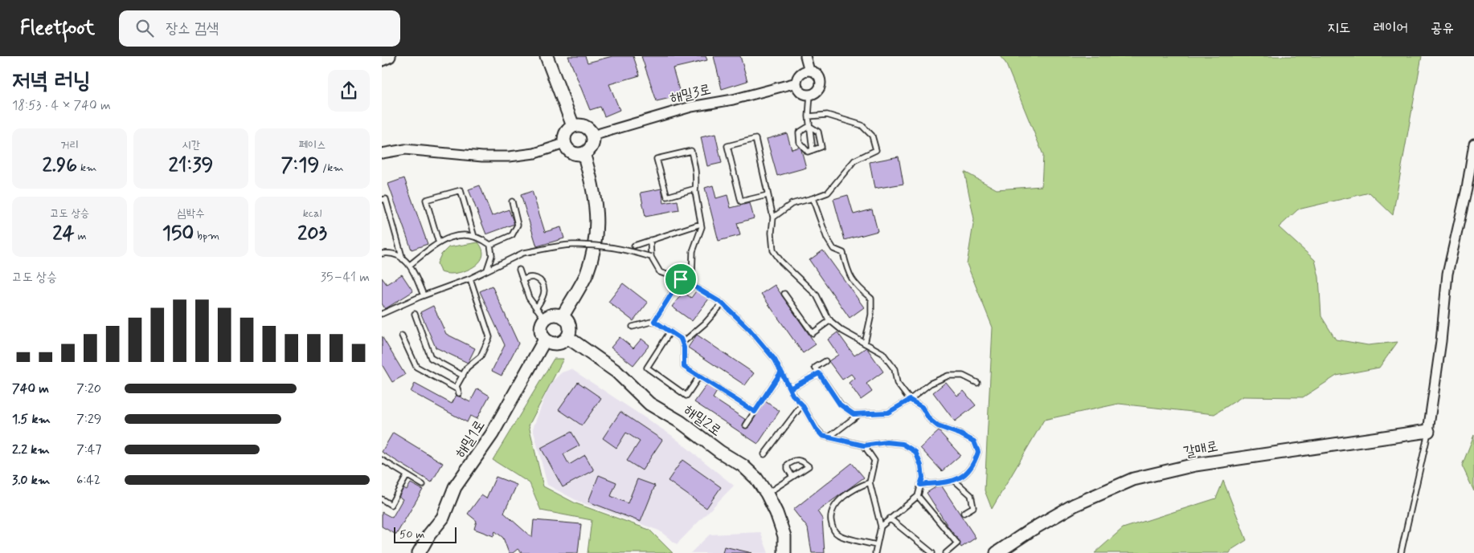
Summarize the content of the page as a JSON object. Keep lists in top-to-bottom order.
{
  "streets": {
    "street": [
      "해밀3로",
      "해밀2로",
      "해밀1로",
      "갈매로"
    ]
  },
  "crossings": [
    ["해밀2로", "해밀1로"]
  ],
  "scale_bar": "50 m",
  "page": {
    "header": "Fleetfoot",
    "search": "장소 검색",
    "nav": ["지도", "레이어", "공유"],
    "heading": ["저녁 러닝", "18:53 · 4 × 740 m"],
    "stats": [
      ["거리", "2.96 km"],
      ["시간", "21:39"],
      ["페이스", "7:19 /km"],
      ["고도 상승", "24 m"],
      ["심박수", "150 bpm"],
      ["kcal", "203"]
    ],
    "chart": ["고도 상승", "35–41 m"],
    "list": [
      {
        "name": "740 m",
        "note": "7:20"
      },
      {
        "name": "1.5 km",
        "note": "7:29"
      },
      {
        "name": "2.2 km",
        "note": "7:47"
      },
      {
        "name": "3.0 km",
        "note": "6:42"
      }
    ],
    "scale": "50 m"
  }
}
